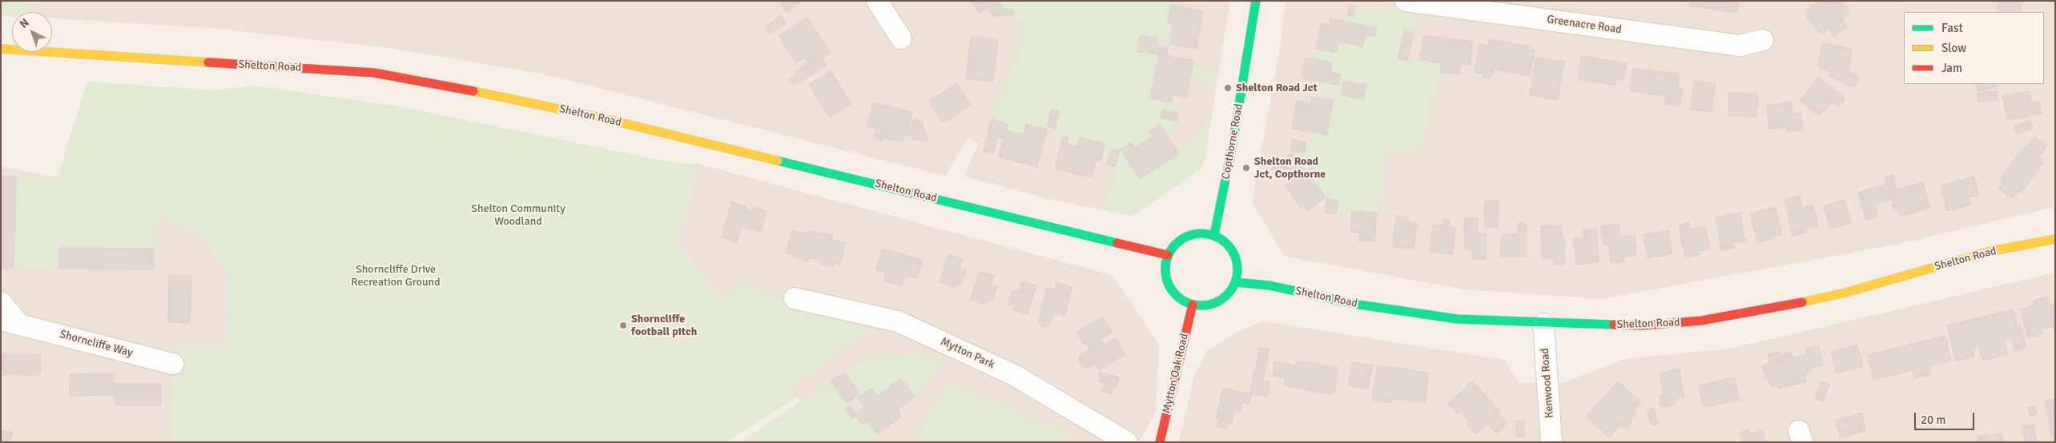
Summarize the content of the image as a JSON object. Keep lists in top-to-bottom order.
{
  "streets": {
    "main road": ["Shelton Road", "Copthorne Road", "Mytton Oak Road"],
    "street": [
      "Greenacre Road",
      "Shorncliffe Way",
      "Mytton Park",
      "Kenwood Road"
    ]
  },
  "crossings": [
    ["Shelton Road", "Copthorne Road"],
    ["Shelton Road", "Mytton Oak Road"],
    ["Shelton Road", "Kenwood Road"],
    ["Copthorne Road", "Mytton Oak Road"]
  ],
  "parks": ["Shelton Community Woodland", "Shorncliffe Drive Recreation Ground"],
  "places": ["Shelton Road Jct", "Shelton Road Jct, Copthorne", "Shorncliffe football pitch"],
  "legend": ["Fast", "Slow", "Jam"],
  "scale_bar": "20 m",
  "north": "top left"
}
